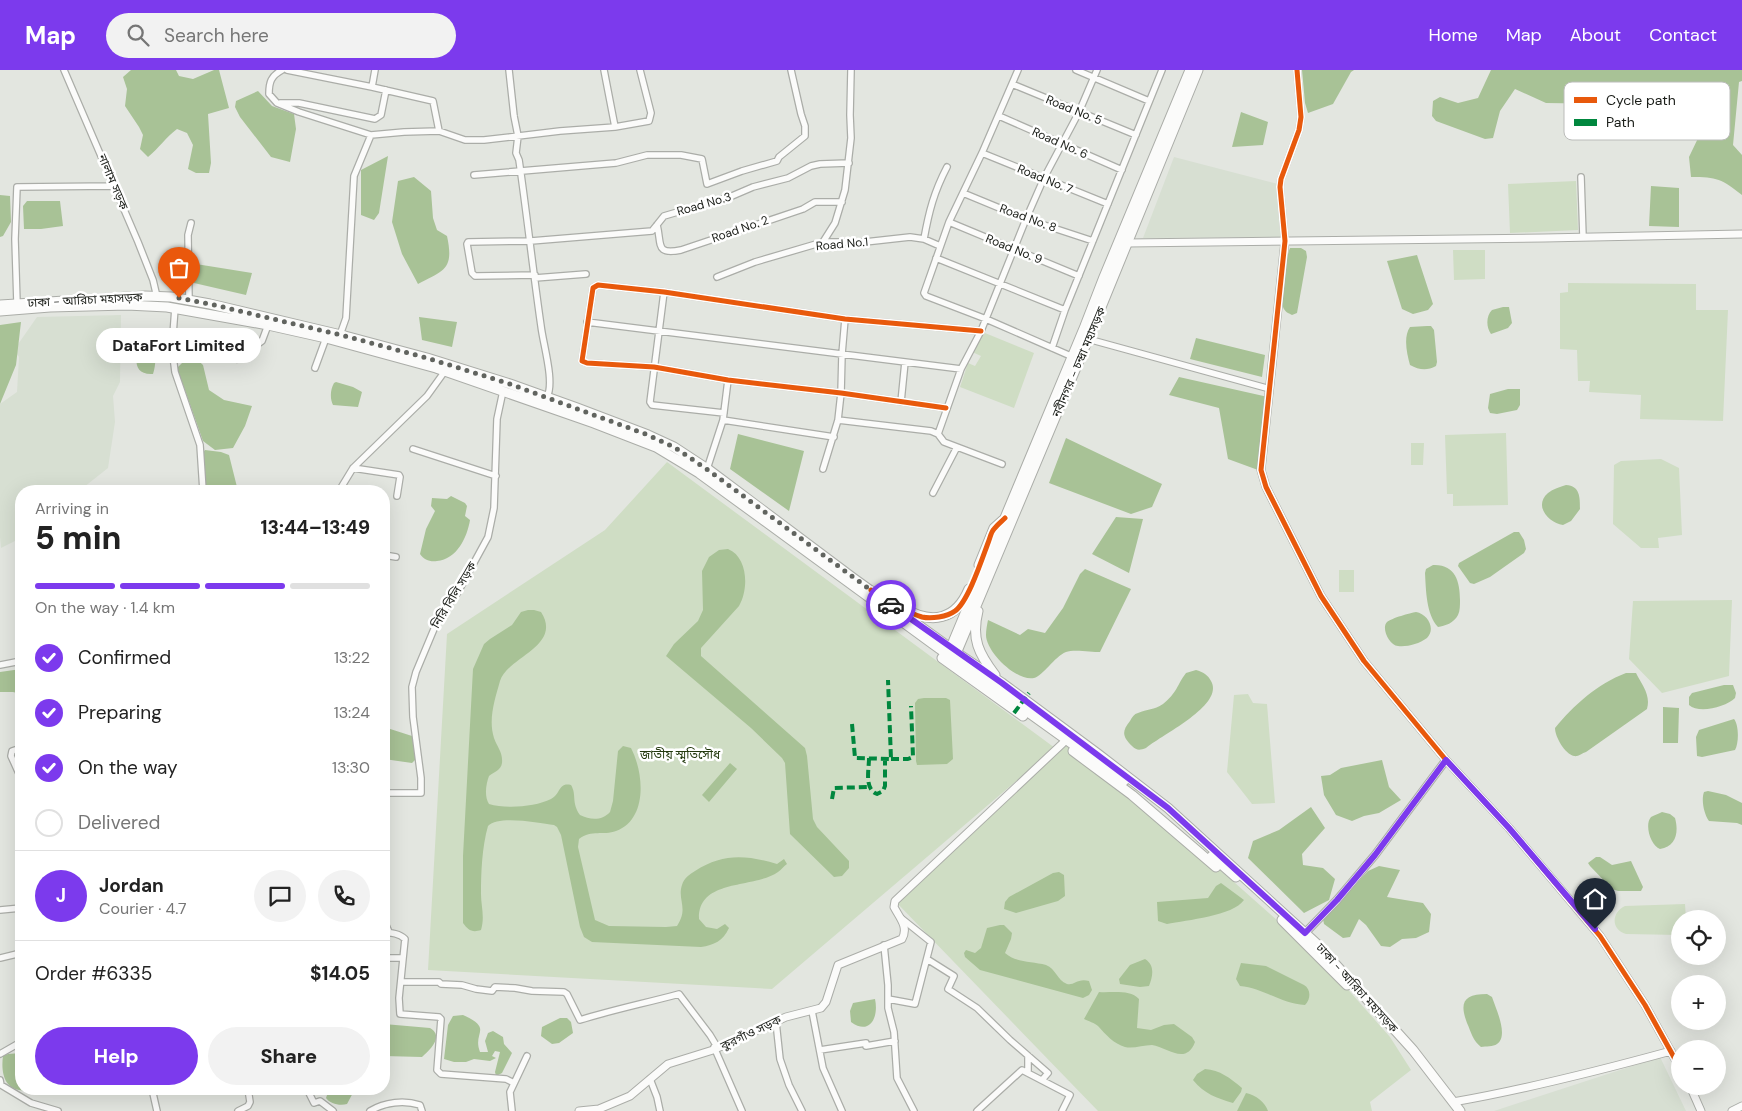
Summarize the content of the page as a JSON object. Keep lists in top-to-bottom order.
{
  "streets": {
    "highway": ["ঢাকা - আরিচা মহাসড়ক", "নবীনগর - চন্দ্রা মহাসড়ক"],
    "street": [
      "Road No. 5",
      "Road No. 6",
      "Road No. 7",
      "নালাম সড়ক",
      "Road No.3",
      "Road No. 8",
      "Road No. 2",
      "Road No.1",
      "Road No. 9",
      "নিরি বিলি সড়ক",
      "কুরগাঁও সড়ক"
    ]
  },
  "crossings": [
    ["নালাম সড়ক", "ঢাকা - আরিচা মহাসড়ক"],
    ["Road No.3", "Road No. 2"],
    ["ঢাকা - আরিচা মহাসড়ক", "নবীনগর - চন্দ্রা মহাসড়ক"]
  ],
  "parks": ["জাতীয় স্মৃতিসৌধ"],
  "places": ["DataFort Limited"],
  "legend": ["Cycle path", "Path"],
  "page": {
    "header": "Map",
    "search": "Search here",
    "nav": [
      "Home",
      "Map",
      "About",
      "Contact"
    ],
    "bubble": "DataFort Limited",
    "heading": ["5 min", "Arriving in", "13:44–13:49"],
    "panel": [
      "Jordan",
      "Courier · 4.7",
      "Order #6335",
      "$14.05"
    ],
    "bar": "On the way · 1.4 km",
    "list": [
      ["Confirmed", "13:22"],
      ["Preparing", "13:24"],
      ["On the way", "13:30"],
      "Delivered"
    ],
    "round": "J",
    "map_buttons": ["+", "−"],
    "buttons": ["Help", "Share"]
  }
}
